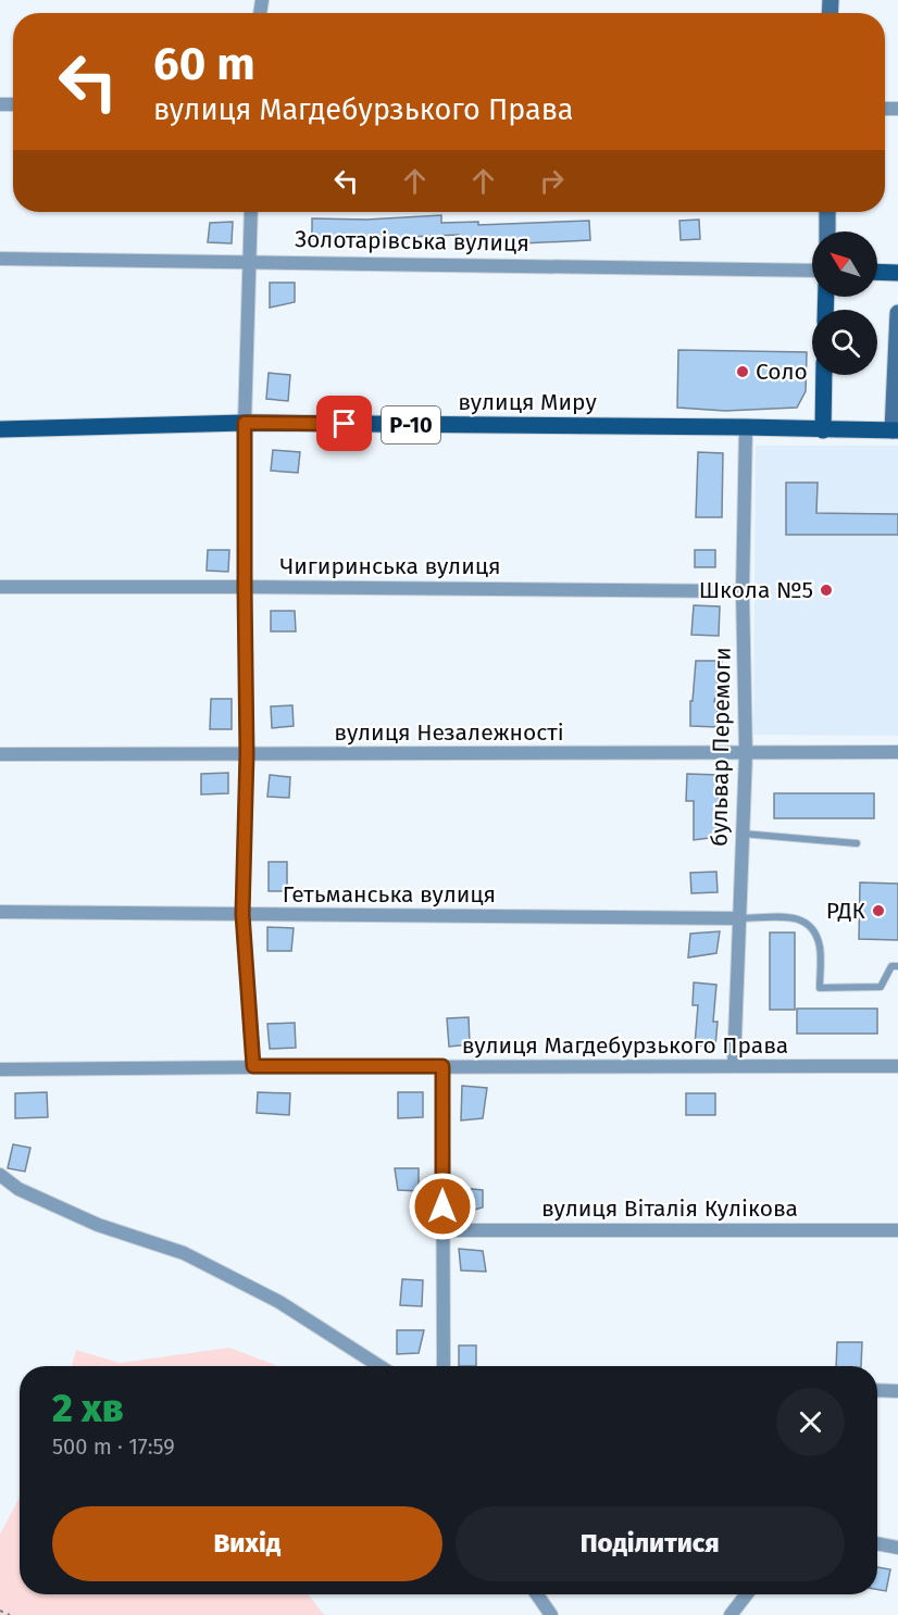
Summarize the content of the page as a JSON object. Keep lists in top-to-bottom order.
{
  "streets": {
    "main road": ["вулиця Миру", "Р-10"],
    "street": [
      "Золотарівська вулиця",
      "Чигиринська вулиця",
      "вулиця Незалежності",
      "бульвар Перемоги",
      "Гетьманська вулиця",
      "вулиця Магдебурзького Права",
      "вулиця Віталія Кулікова"
    ]
  },
  "crossings": [
    ["вулиця Миру", "бульвар Перемоги"],
    ["Чигиринська вулиця", "бульвар Перемоги"],
    ["вулиця Незалежності", "бульвар Перемоги"],
    ["бульвар Перемоги", "Гетьманська вулиця"],
    ["бульвар Перемоги", "вулиця Магдебурзького Права"]
  ],
  "places": ["Соло", "Школа №5", "РДК"],
  "north": "top left",
  "page": {
    "turn": ["60 m", "вулиця Магдебурзького Права"],
    "heading": ["2 хв", "500 m · 17:59"],
    "buttons": ["Вихід", "Поділитися"]
  }
}
